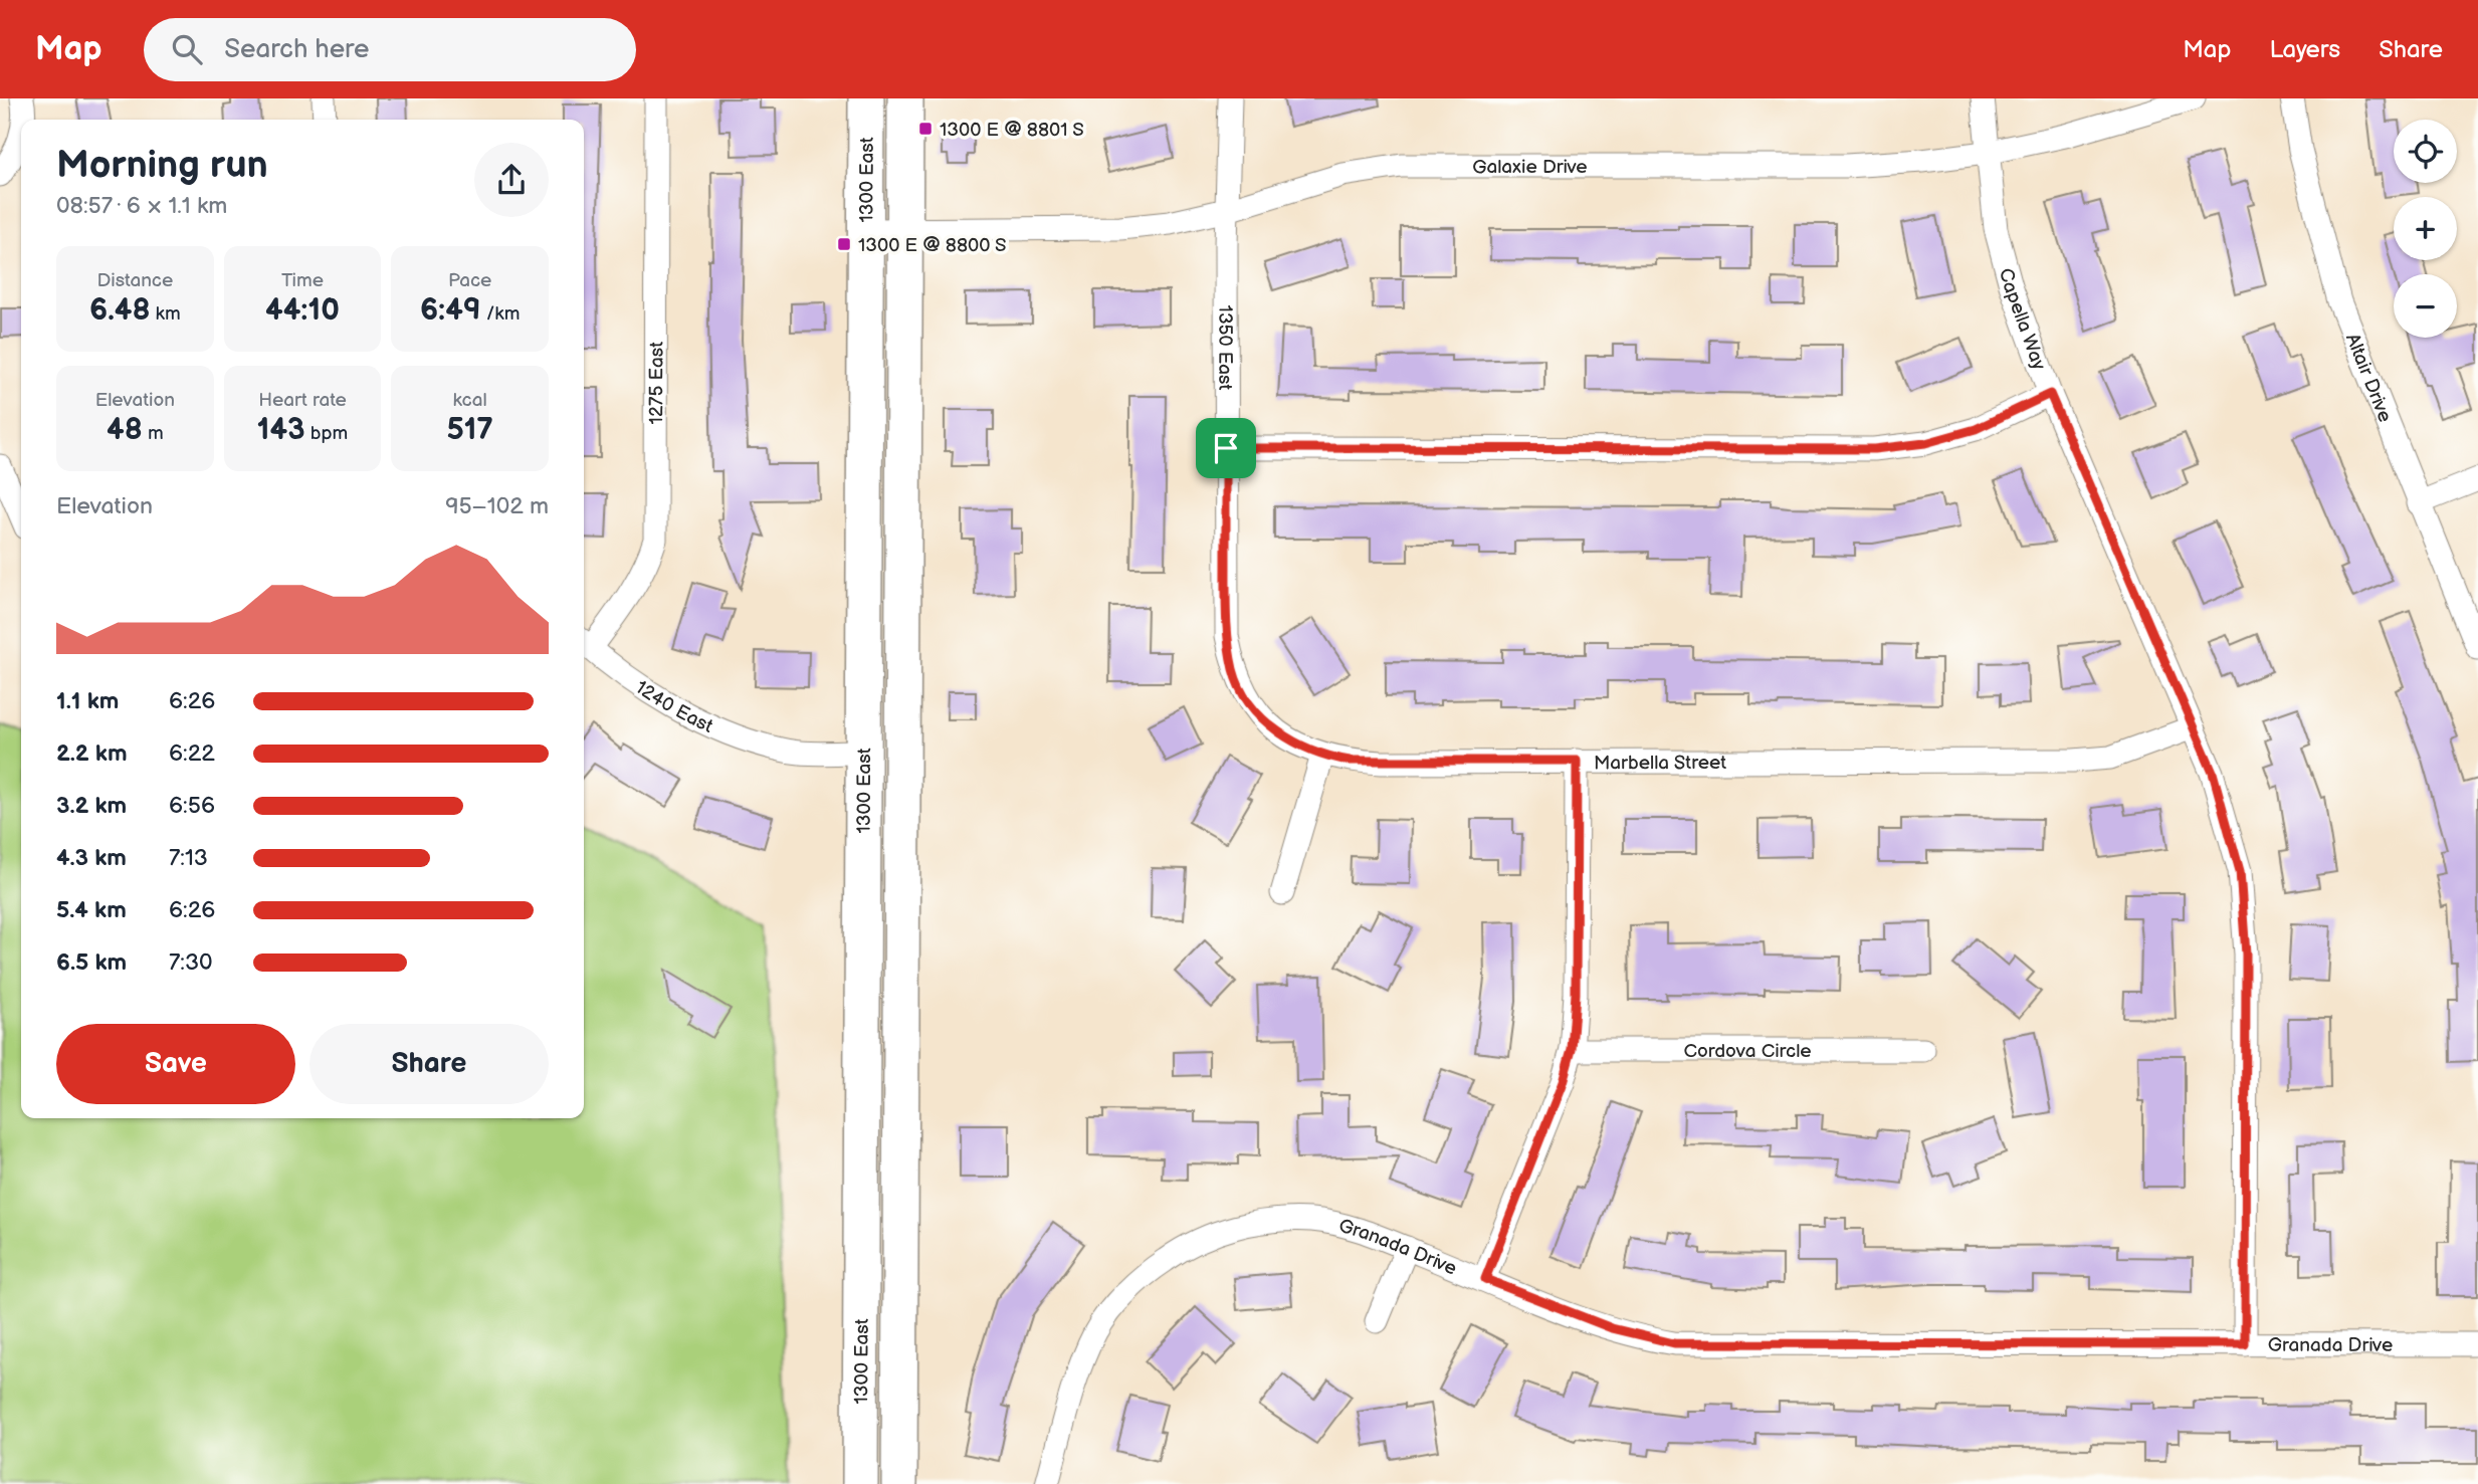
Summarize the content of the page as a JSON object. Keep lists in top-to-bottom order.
{
  "streets": {
    "main road": ["1300 East"],
    "street": [
      "Galaxie Drive",
      "Capella Way",
      "1350 East",
      "Altair Drive",
      "1275 East",
      "1240 East",
      "Marbella Street",
      "Cordova Circle",
      "Granada Drive"
    ]
  },
  "crossings": [
    ["Galaxie Drive", "1300 East"],
    ["Galaxie Drive", "Capella Way"],
    ["Galaxie Drive", "1350 East"],
    ["1300 East", "1240 East"],
    ["Capella Way", "Marbella Street"],
    ["Capella Way", "Granada Drive"],
    ["1350 East", "Marbella Street"],
    ["1275 East", "1240 East"]
  ],
  "places": {
    "transit": ["1300 E @ 8801 S", "1300 E @ 8800 S"]
  },
  "page": {
    "header": "Map",
    "search": "Search here",
    "nav": ["Map", "Layers", "Share"],
    "map_buttons": ["+", "−"],
    "heading": ["Morning run", "08:57 · 6 × 1.1 km"],
    "stats": [
      ["Distance", "6.48 km"],
      ["Time", "44:10"],
      ["Pace", "6:49 /km"],
      ["Elevation", "48 m"],
      ["Heart rate", "143 bpm"],
      ["kcal", "517"]
    ],
    "chart": ["Elevation", "95–102 m"],
    "list": [
      {
        "name": "1.1 km",
        "note": "6:26"
      },
      {
        "name": "2.2 km",
        "note": "6:22"
      },
      {
        "name": "3.2 km",
        "note": "6:56"
      },
      {
        "name": "4.3 km",
        "note": "7:13"
      },
      {
        "name": "5.4 km",
        "note": "6:26"
      },
      {
        "name": "6.5 km",
        "note": "7:30"
      }
    ],
    "buttons": ["Save", "Share"]
  }
}
